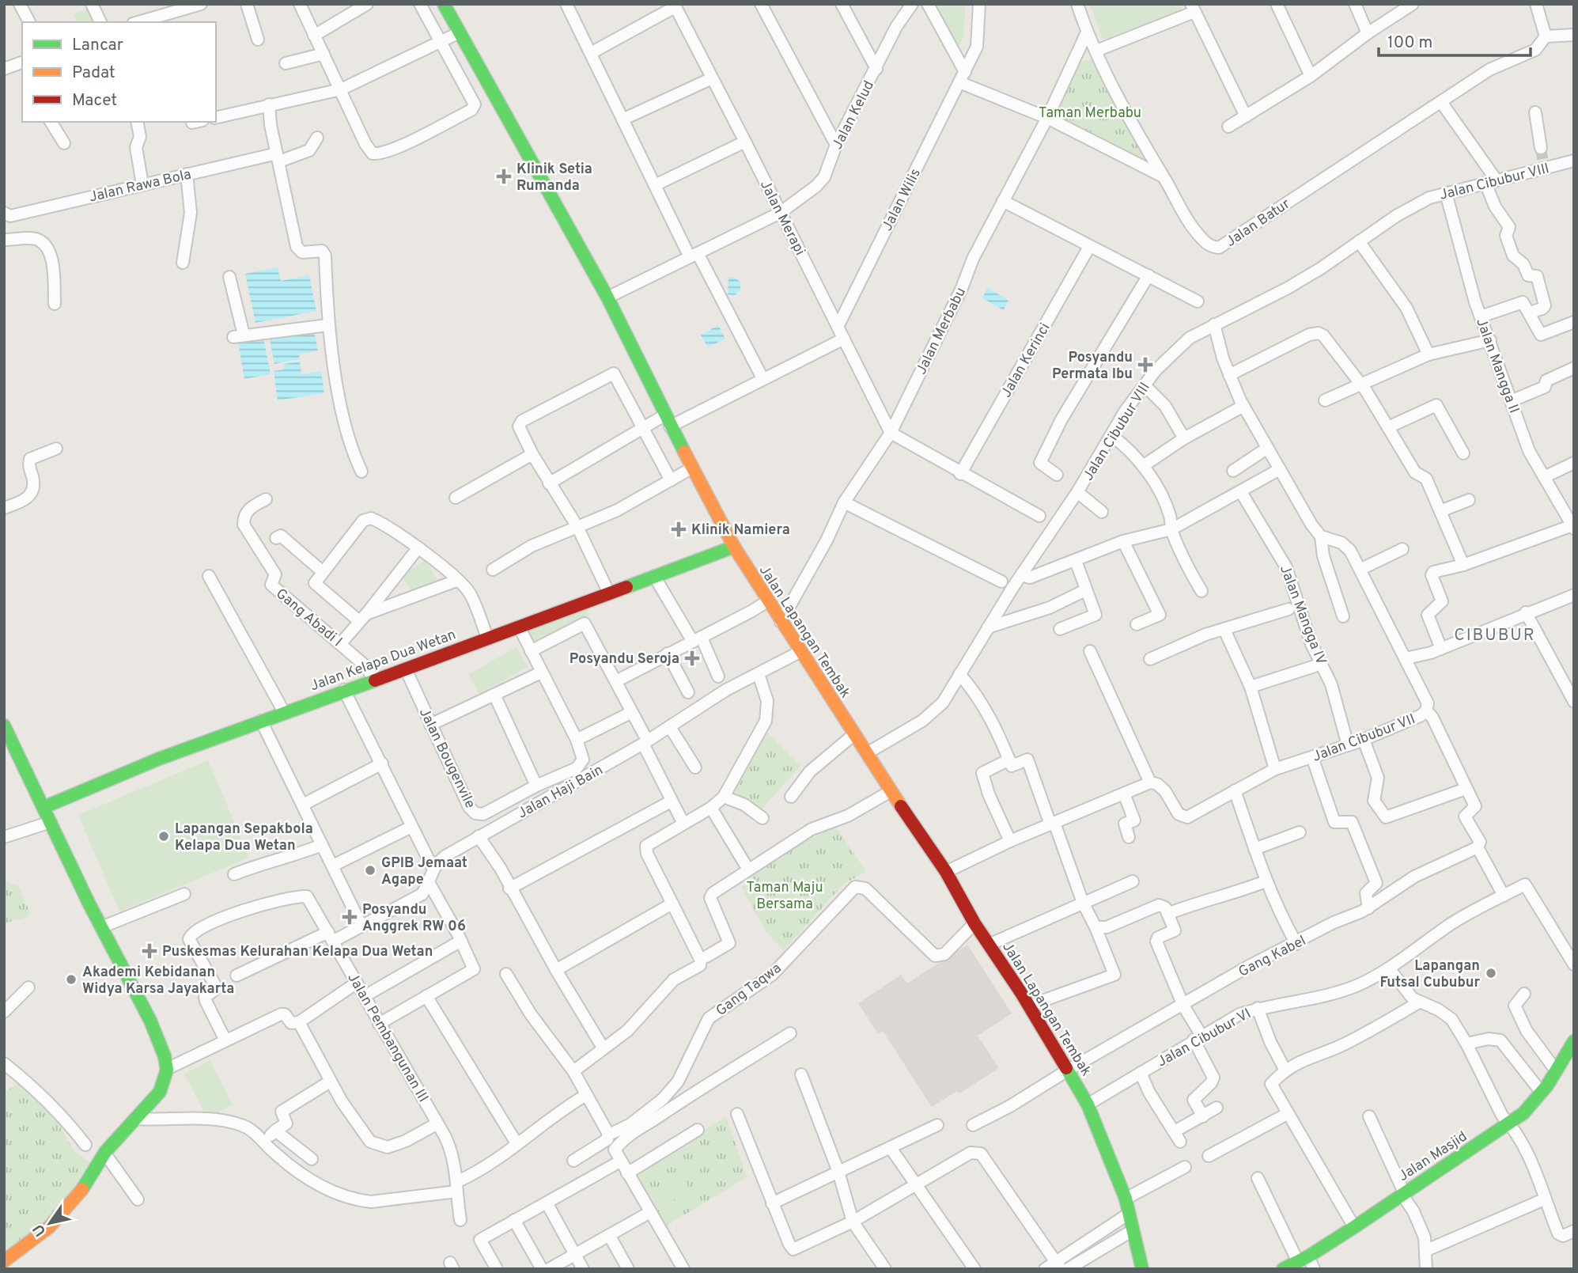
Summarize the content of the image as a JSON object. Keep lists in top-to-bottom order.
{
  "streets": {
    "street": [
      "Jalan Kelud",
      "Jalan Cibubur VIII",
      "Jalan Rawa Bola",
      "Jalan Wilis",
      "Jalan Merapi",
      "Jalan Batur",
      "Jalan Merbabu",
      "Jalan Kerinci",
      "Jalan Mangga II",
      "Jalan Mangga IV",
      "Gang Abadi I",
      "Jalan Lapangan Tembak",
      "Jalan Kelapa Dua Wetan",
      "Jalan Cibubur VII",
      "Jalan Bougenvile",
      "Jalan Haji Bain",
      "Gang Kabel",
      "Gang Taqwa",
      "Jalan Pembangunan III",
      "Jalan Cibubur VI",
      "Jalan Masjid"
    ]
  },
  "crossings": [
    ["Jalan Kelud", "Jalan Merapi"],
    ["Jalan Kelud", "Jalan Lapangan Tembak"],
    ["Jalan Cibubur VIII", "Jalan Mangga II"],
    ["Jalan Cibubur VIII", "Jalan Lapangan Tembak"],
    ["Jalan Wilis", "Jalan Merapi"],
    ["Jalan Merapi", "Jalan Merbabu"],
    ["Jalan Batur", "Jalan Merbabu"],
    ["Jalan Merbabu", "Jalan Lapangan Tembak"],
    ["Jalan Mangga IV", "Jalan Cibubur VII"],
    ["Gang Abadi I", "Jalan Kelapa Dua Wetan"],
    ["Jalan Lapangan Tembak", "Jalan Kelapa Dua Wetan"],
    ["Jalan Lapangan Tembak", "Jalan Haji Bain"],
    ["Jalan Lapangan Tembak", "Gang Kabel"],
    ["Jalan Lapangan Tembak", "Gang Taqwa"],
    ["Jalan Lapangan Tembak", "Jalan Cibubur VI"],
    ["Jalan Kelapa Dua Wetan", "Jalan Bougenvile"]
  ],
  "districts": ["CIBUBUR"],
  "parks": ["Taman Merbabu", "Taman Maju Bersama"],
  "places": {
    "health": [
      "Klinik Setia Rumanda",
      "Posyandu Permata Ibu",
      "Klinik Namiera",
      "Posyandu Seroja",
      "Posyandu Anggrek RW 06",
      "Puskesmas Kelurahan Kelapa Dua Wetan"
    ],
    "other": [
      "Lapangan Sepakbola Kelapa Dua Wetan",
      "GPIB Jemaat Agape",
      "Lapangan Futsal Cububur",
      "Akademi Kebidanan Widya Karsa Jayakarta"
    ]
  },
  "legend": ["Lancar", "Padat", "Macet"],
  "scale_bar": "100 m",
  "north": "bottom left"
}
